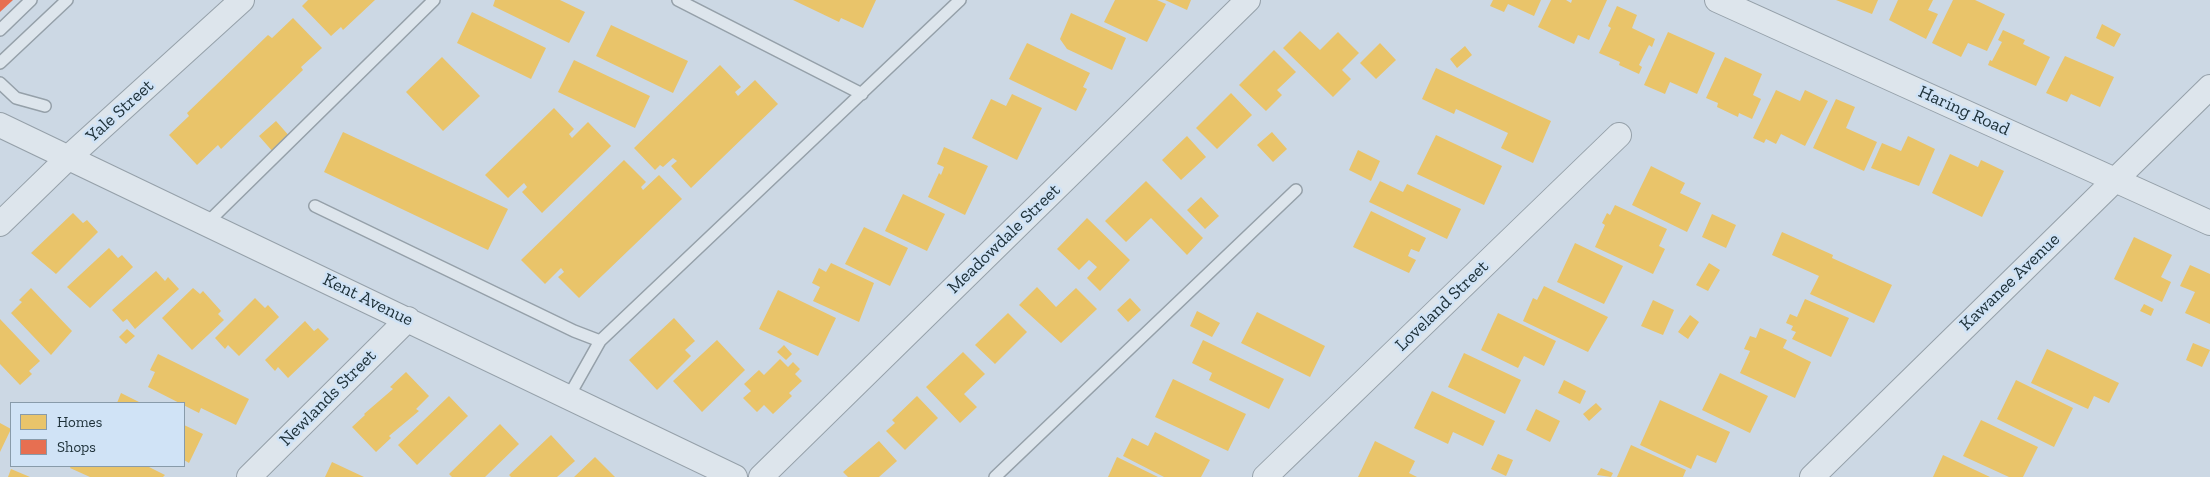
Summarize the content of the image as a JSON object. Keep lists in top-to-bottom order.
{
  "streets": {
    "street": [
      "Yale Street",
      "Haring Road",
      "Meadowdale Street",
      "Kawanee Avenue",
      "Kent Avenue",
      "Loveland Street",
      "Newlands Street"
    ]
  },
  "crossings": [
    ["Yale Street", "Kent Avenue"],
    ["Haring Road", "Kawanee Avenue"],
    ["Kent Avenue", "Newlands Street"]
  ],
  "legend": ["Homes", "Shops"]
}
